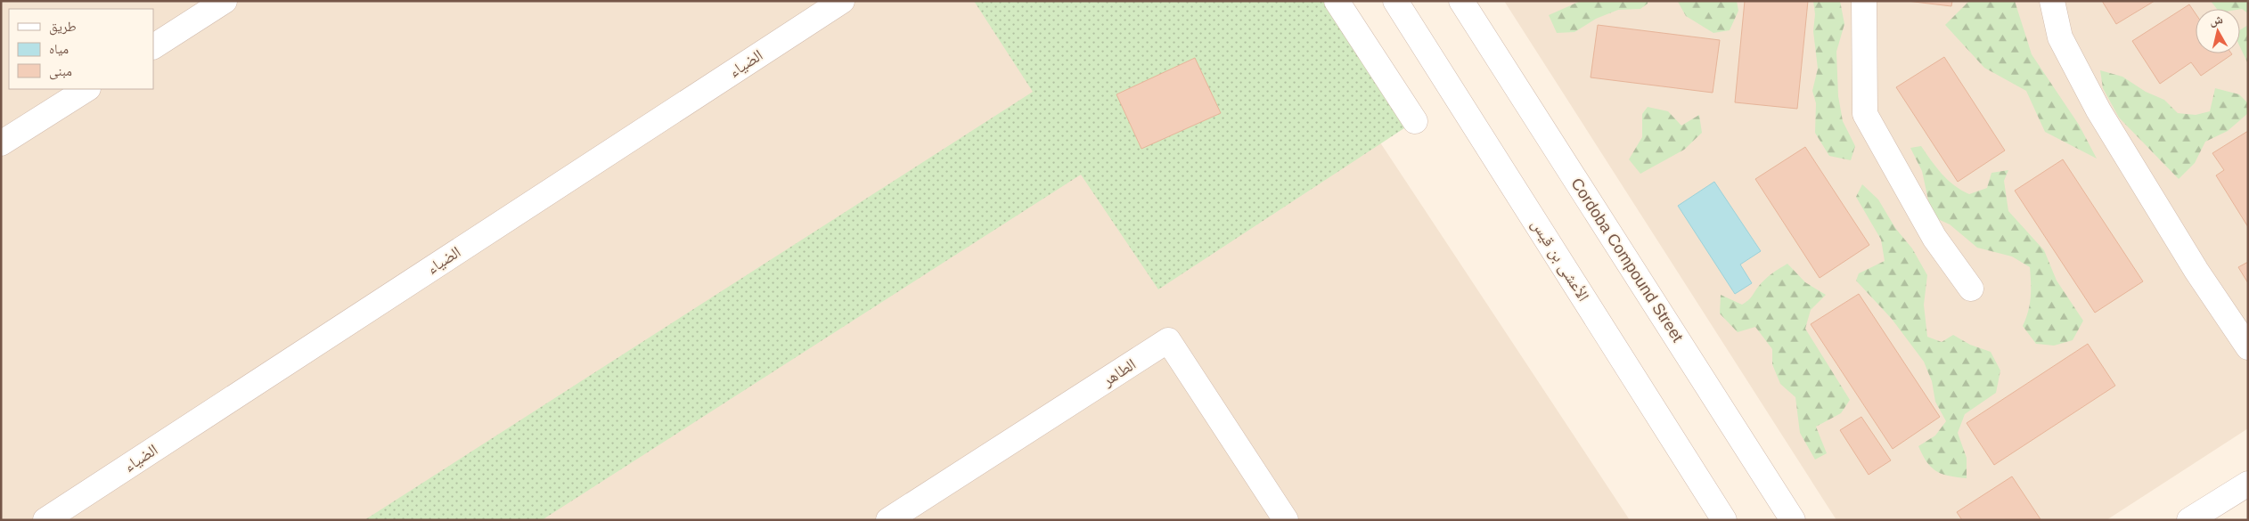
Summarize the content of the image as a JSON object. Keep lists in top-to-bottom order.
{
  "streets": {
    "street": [
      "الضياء",
      "الأعشى بن قيس",
      "Cordoba Compound Street",
      "الطاهر"
    ]
  },
  "legend": ["طريق", "مياه", "مبنى"],
  "north": "top"
}
